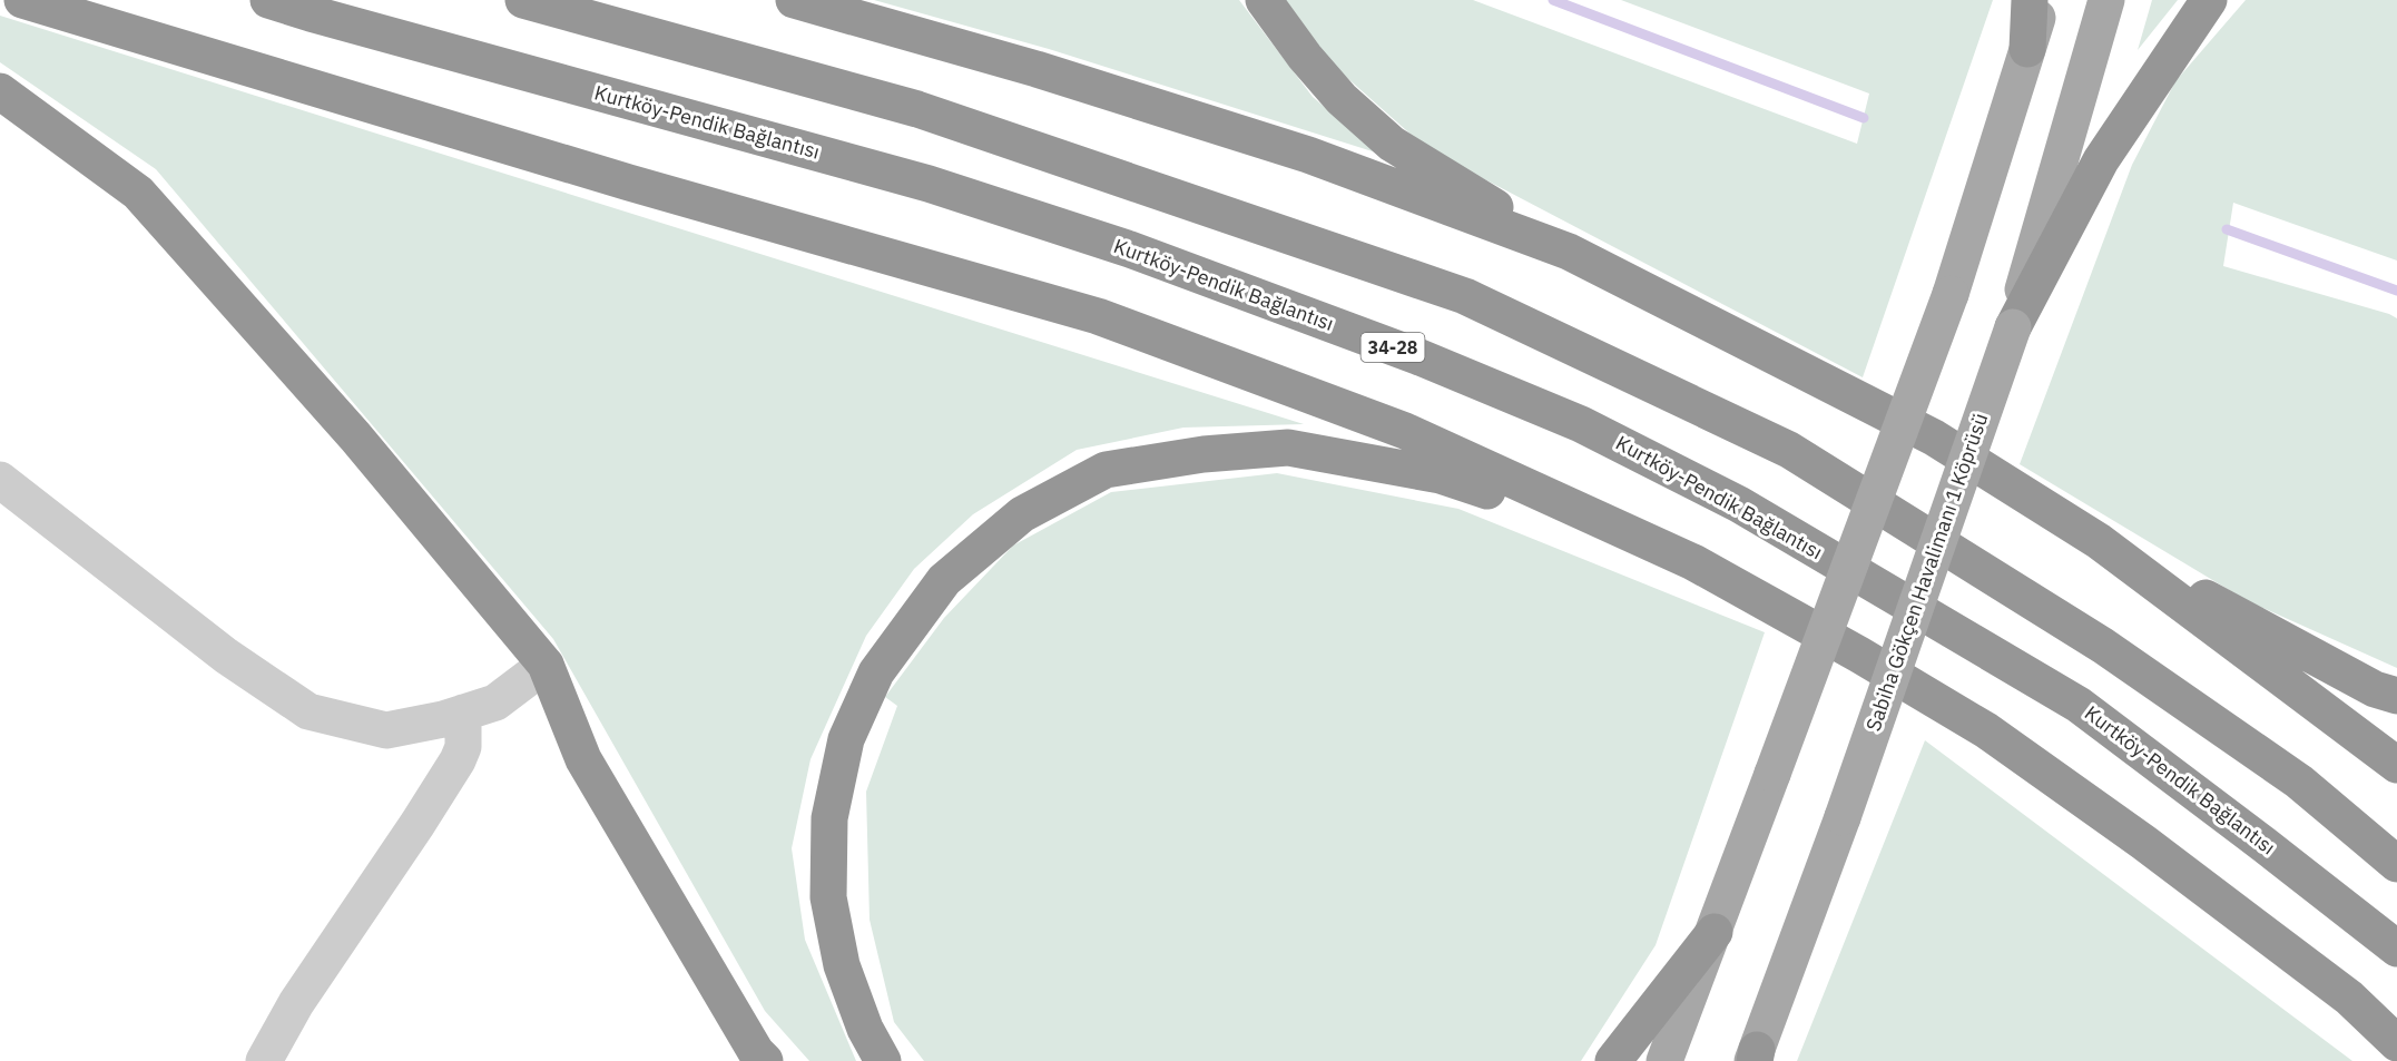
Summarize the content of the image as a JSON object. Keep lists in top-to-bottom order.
{
  "streets": {
    "highway": ["Kurtköy-Pendik Bağlantısı", "34-28"],
    "main road": ["Sabiha Gökçen Havalimanı 1 Köprüsü"]
  }
}
